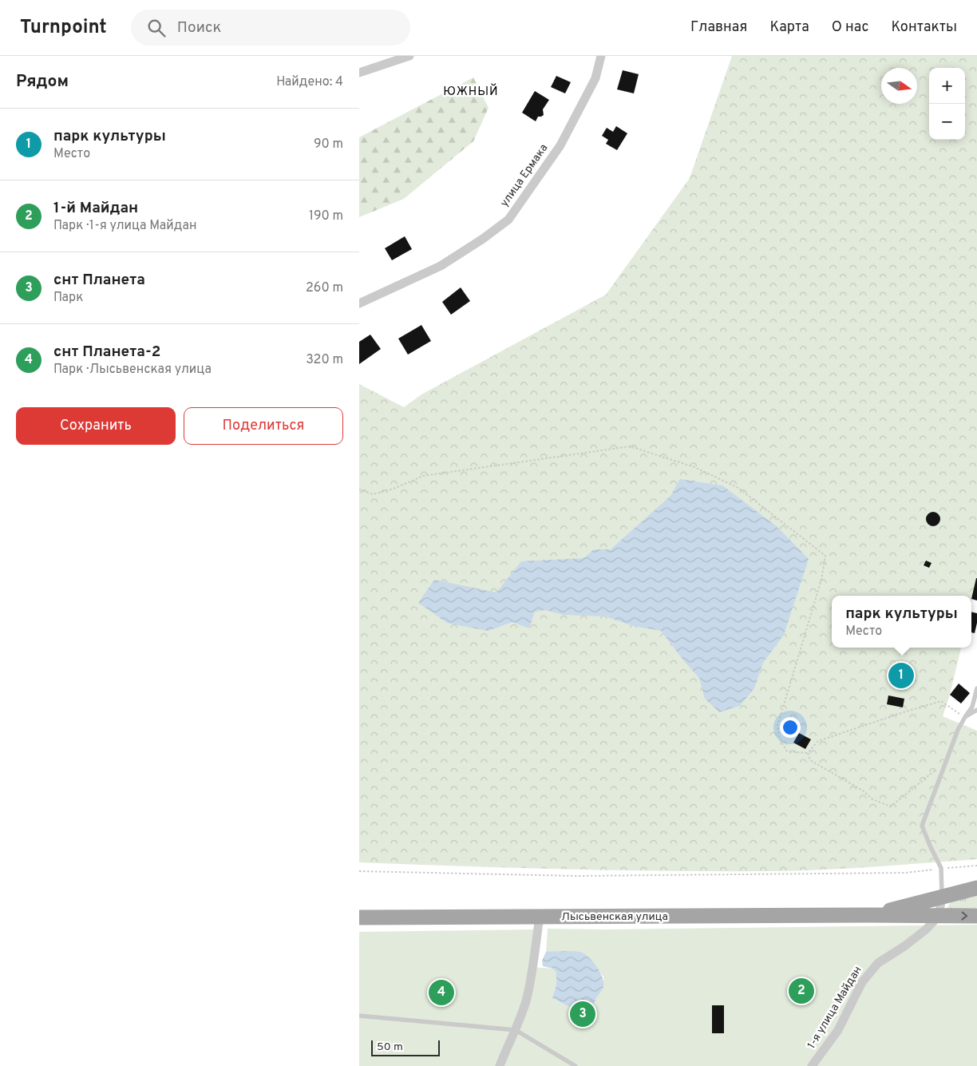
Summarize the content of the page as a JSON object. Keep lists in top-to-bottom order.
{
  "streets": {
    "main road": ["Лысьвенская улица"],
    "street": ["улица Ермака", "1-я улица Майдан"]
  },
  "crossings": [
    ["Лысьвенская улица", "1-я улица Майдан"]
  ],
  "districts": ["ЮЖНЫЙ"],
  "scale_bar": "50 m",
  "north": "right",
  "page": {
    "header": "Turnpoint",
    "search": "Поиск",
    "nav": [
      "Главная",
      "Карта",
      "О нас",
      "Контакты"
    ],
    "heading": ["Рядом", "Найдено: 4"],
    "map_buttons": ["+", "−"],
    "list": [
      {
        "mark": "1",
        "name": "парк культуры",
        "note": "Место",
        "value": "90 m"
      },
      {
        "mark": "2",
        "name": "1-й Майдан",
        "note": "Парк · 1-я улица Майдан",
        "value": "190 m"
      },
      {
        "mark": "3",
        "name": "снт Планета",
        "note": "Парк",
        "value": "260 m"
      },
      {
        "mark": "4",
        "name": "снт Планета-2",
        "note": "Парк · Лысьвенская улица",
        "value": "320 m"
      }
    ],
    "buttons": ["Сохранить", "Поделиться"],
    "popup": ["парк культуры", "Место"],
    "pins": [
      "1",
      "2",
      "4",
      "3"
    ],
    "scale": "50 m"
  }
}
